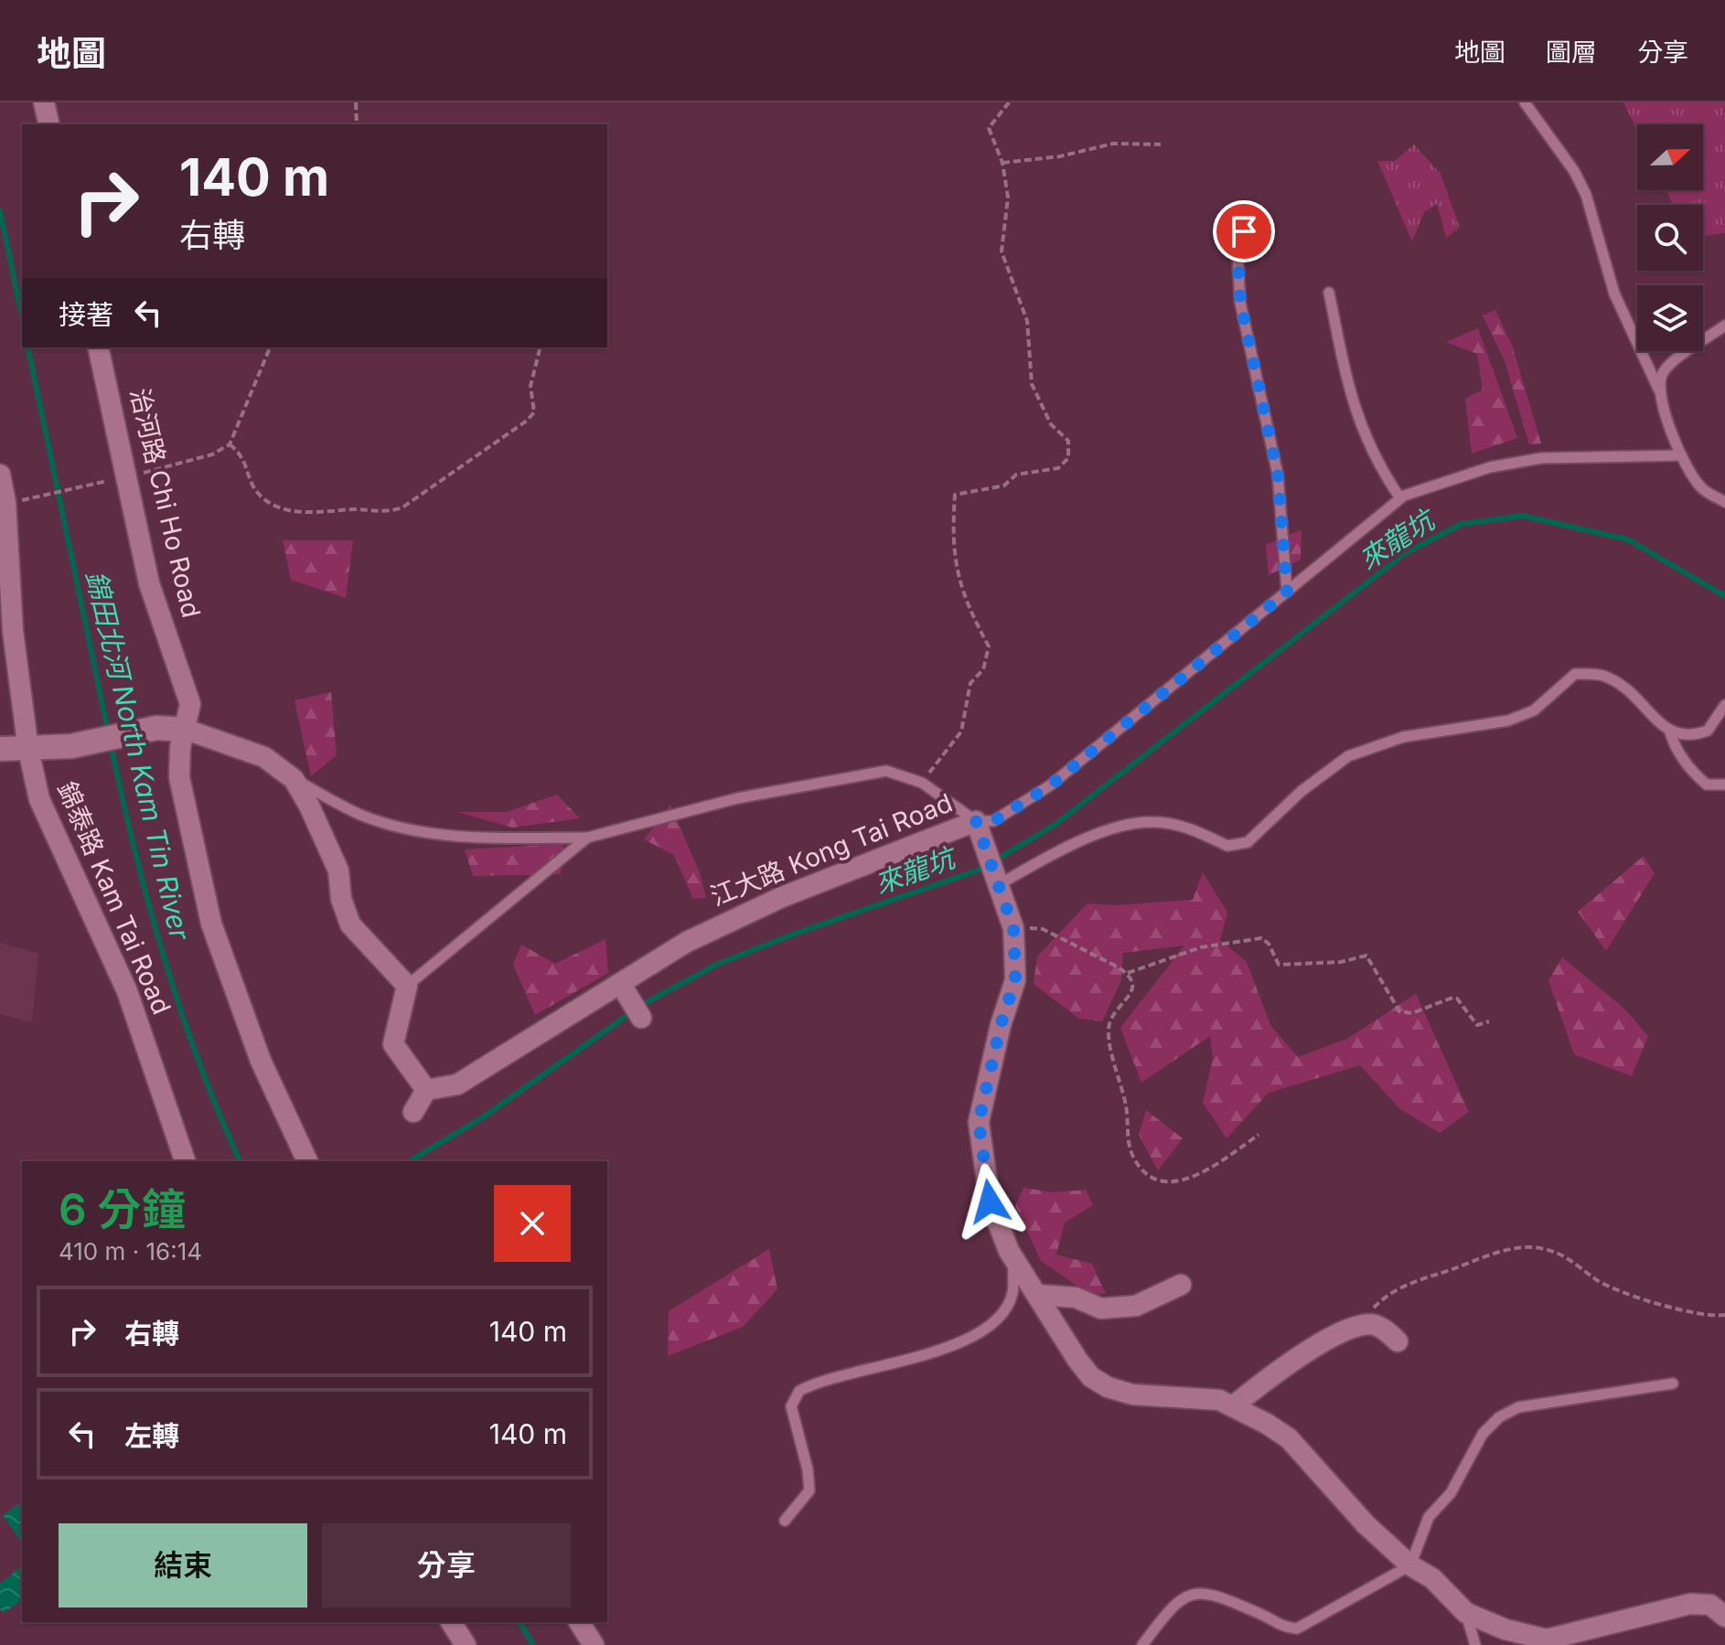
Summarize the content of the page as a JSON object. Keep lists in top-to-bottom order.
{
  "streets": {
    "street": ["治河路 Chi Ho Road", "江大路 Kong Tai Road", "錦泰路 Kam Tai Road"]
  },
  "water": ["來龍坑", "錦田北河 North Kam Tin River"],
  "north": "right",
  "page": {
    "header": "地圖",
    "nav": ["地圖", "圖層", "分享"],
    "turn": ["140 m", "右轉"],
    "then": "接著",
    "heading": ["6 分鐘", "410 m · 16:14"],
    "list": [
      {
        "name": "右轉",
        "value": "140 m"
      },
      {
        "name": "左轉",
        "value": "140 m"
      }
    ],
    "buttons": ["結束", "分享"]
  }
}
